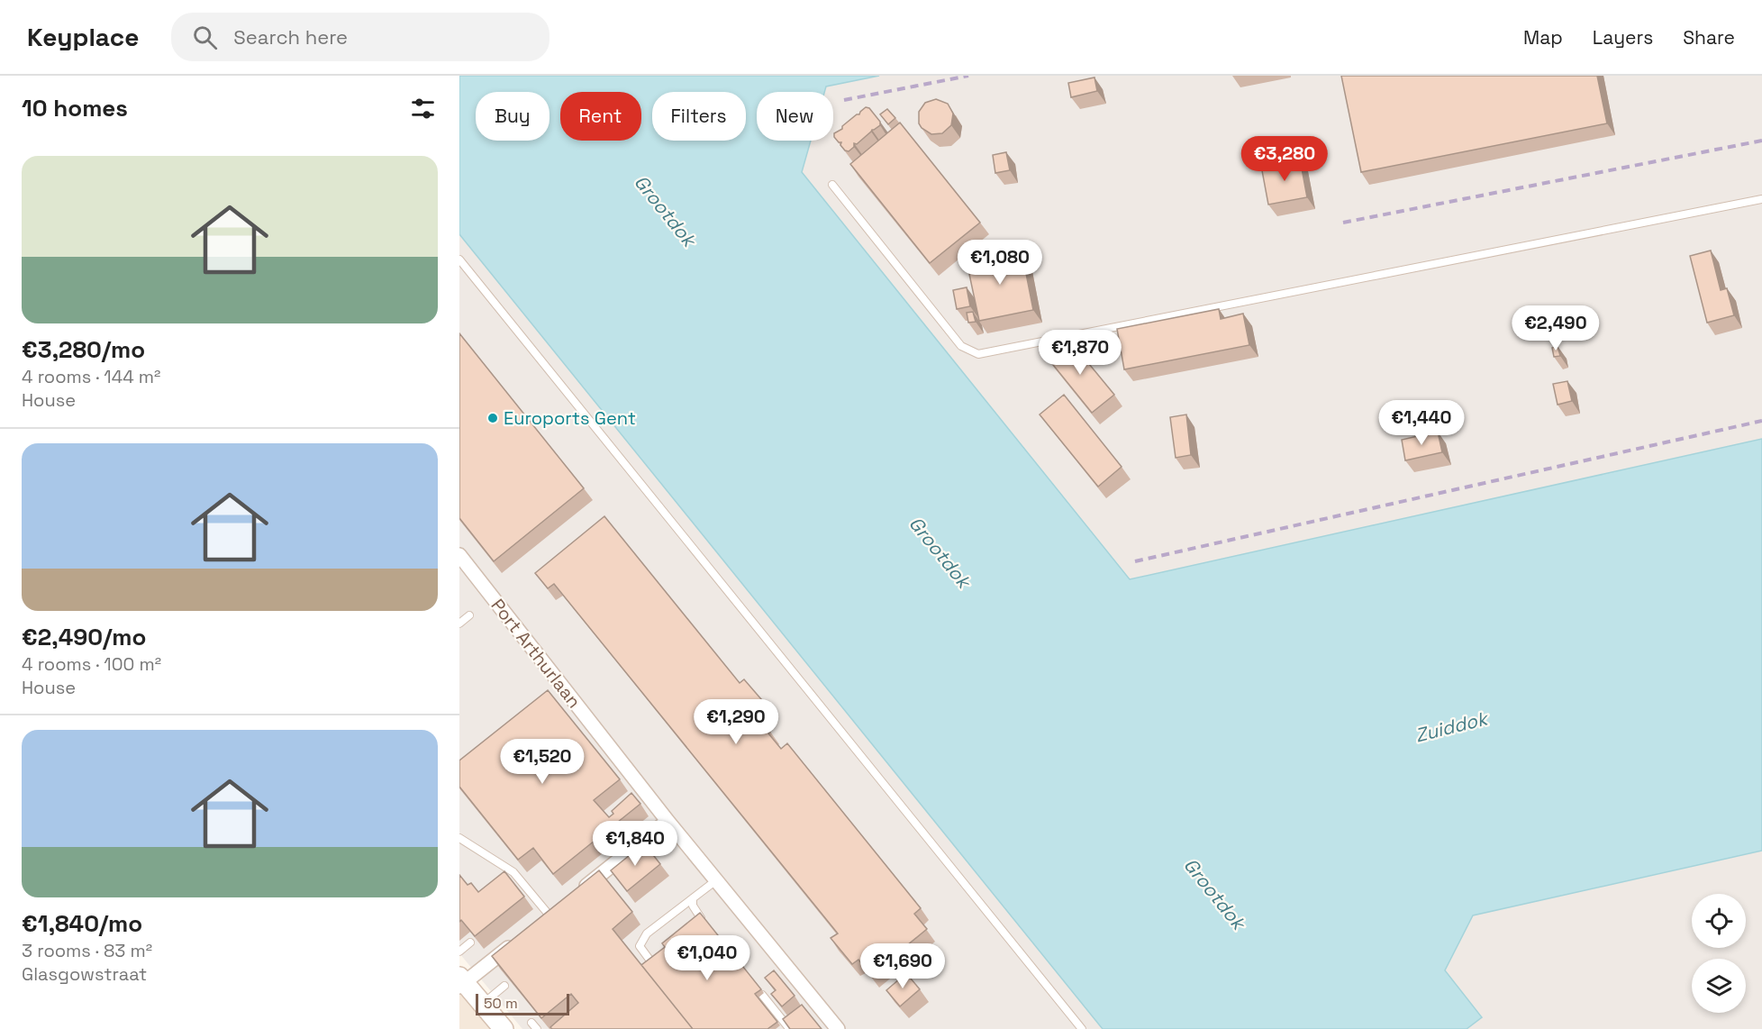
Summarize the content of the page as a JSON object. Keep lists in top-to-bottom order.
{
  "streets": {
    "street": ["Port Arthurlaan"]
  },
  "water": ["Grootdok", "Zuiddok"],
  "places": ["Euroports Gent"],
  "scale_bar": "50 m",
  "page": {
    "header": "Keyplace",
    "search": "Search here",
    "nav": ["Map", "Layers", "Share"],
    "heading": "10 homes",
    "chip": [
      "Buy",
      "Rent",
      "Filters",
      "New"
    ],
    "price": [
      "€3,280",
      "€1,080",
      "€2,490",
      "€1,870",
      "€1,440",
      "€1,290",
      "€1,520",
      "€1,840",
      "€1,040",
      "€1,690"
    ],
    "list": [
      {
        "name": "€3,280/mo",
        "note": "4 rooms · 144 m² · House"
      },
      {
        "name": "€2,490/mo",
        "note": "4 rooms · 100 m² · House"
      },
      {
        "name": "€1,840/mo",
        "note": "3 rooms · 83 m² · Glasgowstraat"
      }
    ],
    "scale": "50 m"
  }
}
